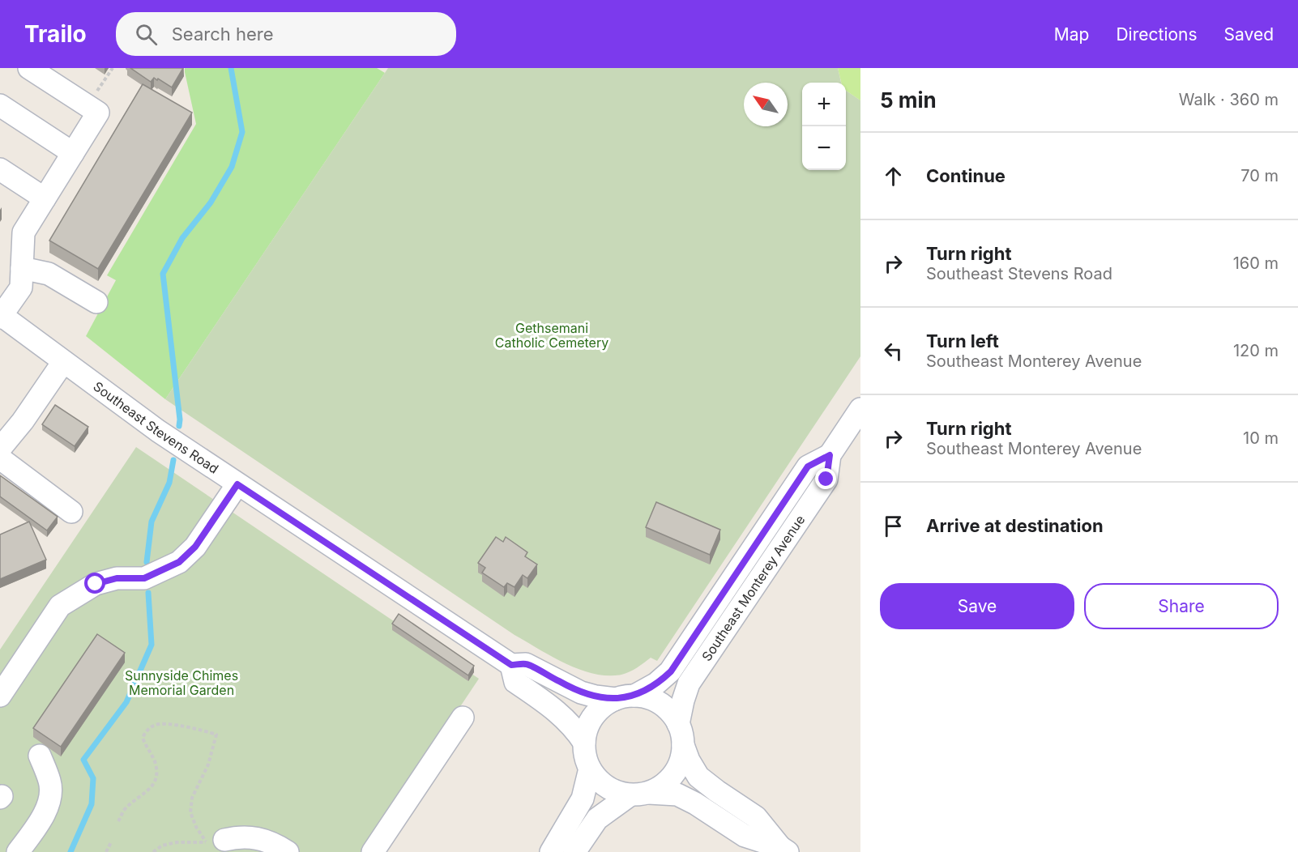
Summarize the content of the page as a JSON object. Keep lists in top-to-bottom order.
{
  "streets": {
    "street": ["Southeast Stevens Road", "Southeast Monterey Avenue"]
  },
  "crossings": [
    ["Southeast Stevens Road", "Southeast Monterey Avenue"]
  ],
  "parks": ["Gethsemani Catholic Cemetery", "Sunnyside Chimes Memorial Garden"],
  "north": "top left",
  "page": {
    "header": "Trailo",
    "search": "Search here",
    "nav": ["Map", "Directions", "Saved"],
    "heading": ["5 min", "Walk · 360 m"],
    "map_buttons": ["+", "−"],
    "list": [
      ["Continue", "70 m"],
      ["Turn right", "Southeast Stevens Road", "160 m"],
      ["Turn left", "Southeast Monterey Avenue", "120 m"],
      ["Turn right", "Southeast Monterey Avenue", "10 m"],
      "Arrive at destination"
    ],
    "buttons": ["Save", "Share"]
  }
}
